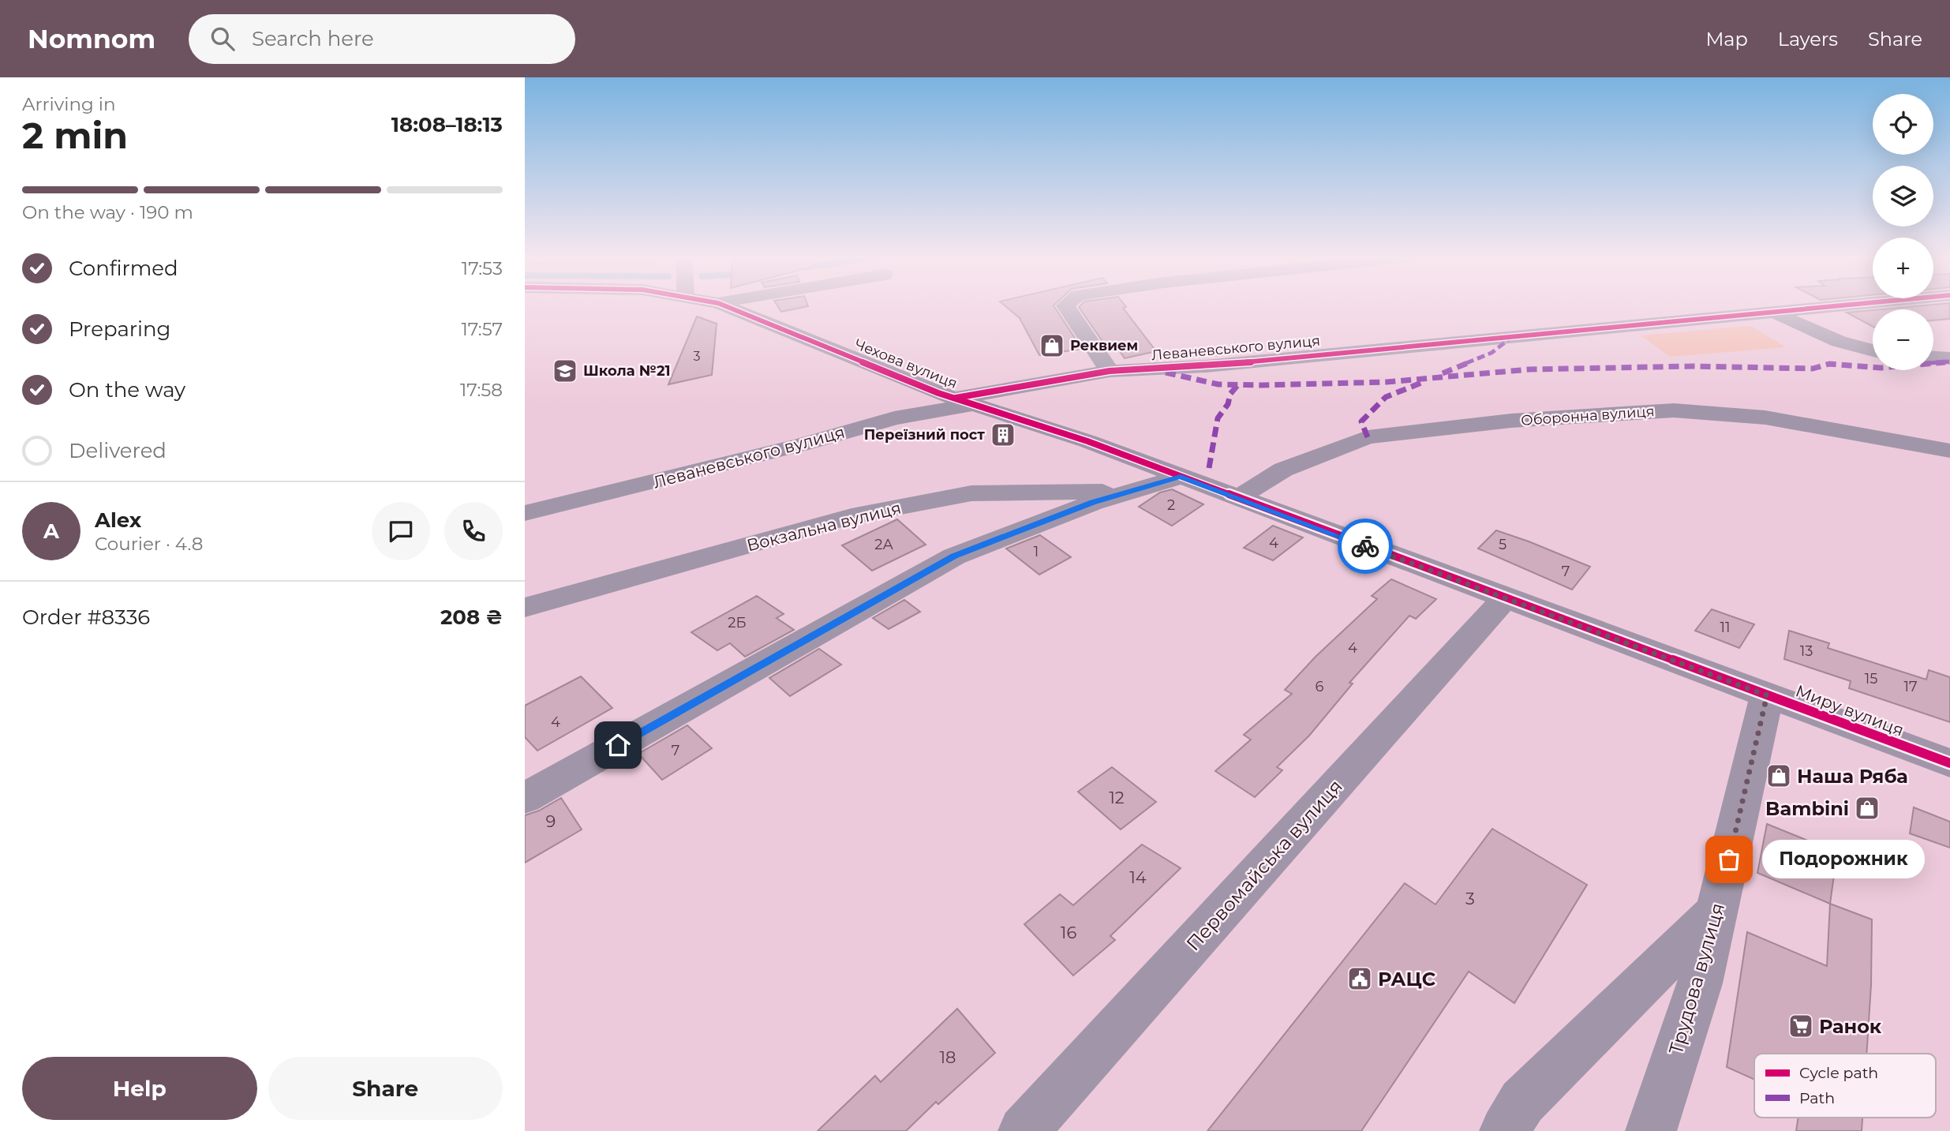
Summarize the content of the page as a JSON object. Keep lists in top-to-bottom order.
{
  "streets": {
    "street": [
      "Леваневського вулиця",
      "Чехова вулиця",
      "Оборонна вулиця",
      "Вокзальна вулиця",
      "Миру вулиця",
      "Первомайська вулиця",
      "Трудова вулиця"
    ]
  },
  "crossings": [
    ["Леваневського вулиця", "Чехова вулиця"],
    ["Чехова вулиця", "Миру вулиця"],
    ["Оборонна вулиця", "Миру вулиця"],
    ["Миру вулиця", "Первомайська вулиця"],
    ["Миру вулиця", "Трудова вулиця"]
  ],
  "places": {
    "shop": ["Реквием", "Наша Ряба", "Bambini"],
    "school or university": ["Школа №21"],
    "building": ["Переїзний пост"],
    "other": ["Подорожник"],
    "public building": ["РАЦС"],
    "supermarket": ["Ранок"]
  },
  "house_numbers": [
    "3",
    "2",
    "4",
    "2А",
    "5",
    "1",
    "7",
    "2Б",
    "11",
    "4",
    "13",
    "15",
    "6",
    "17",
    "4",
    "7",
    "12",
    "9",
    "14",
    "3",
    "16",
    "18"
  ],
  "legend": ["Cycle path", "Path"],
  "page": {
    "header": "Nomnom",
    "search": "Search here",
    "nav": ["Map", "Layers", "Share"],
    "heading": ["2 min", "Arriving in", "18:08–18:13"],
    "panel": [
      "Alex",
      "Courier · 4.8",
      "Order #8336",
      "208 ₴"
    ],
    "map_buttons": ["+", "−"],
    "bar": "On the way · 190 m",
    "list": [
      ["Confirmed", "17:53"],
      ["Preparing", "17:57"],
      ["On the way", "17:58"],
      "Delivered"
    ],
    "round": "A",
    "bubble": "Подорожник",
    "buttons": ["Help", "Share"]
  }
}
